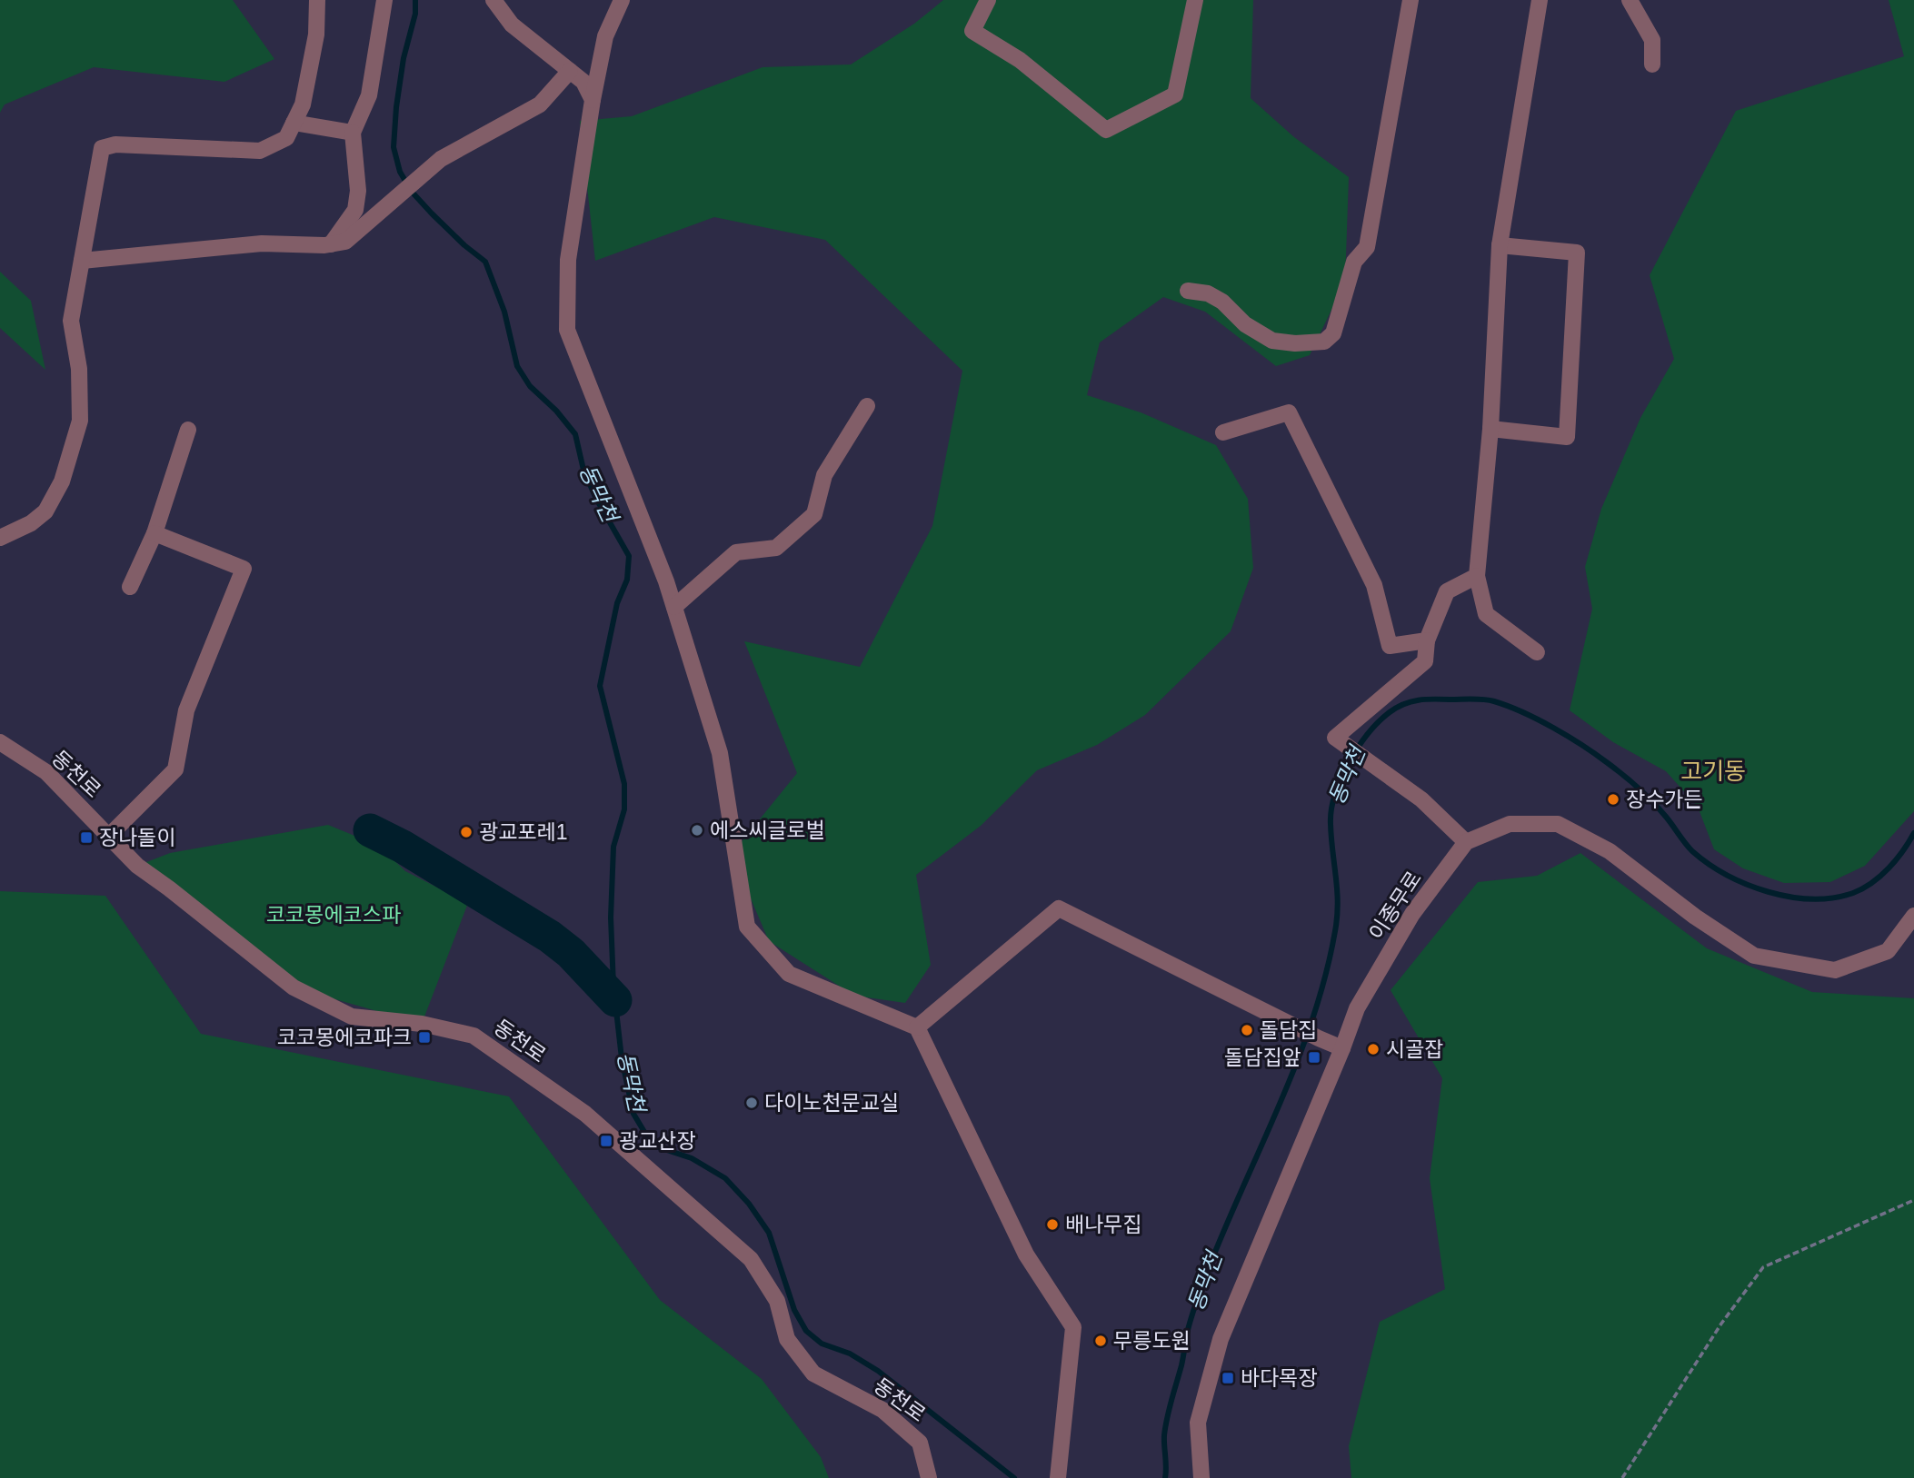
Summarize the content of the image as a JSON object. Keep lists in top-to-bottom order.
{
  "streets": {
    "street": ["동천로", "이종무로"]
  },
  "districts": ["고기동"],
  "water": ["동막천"],
  "parks": ["코코몽에코스파"],
  "places": {
    "other": [
      "장수가든",
      "에스씨글로벌",
      "광교포레1",
      "돌담집",
      "시골잡",
      "다이노천문교실",
      "배나무집",
      "무릉도원"
    ],
    "transit": [
      "장나돌이",
      "코코몽에코파크",
      "돌담집앞",
      "광교산장",
      "바다목장"
    ]
  }
}
